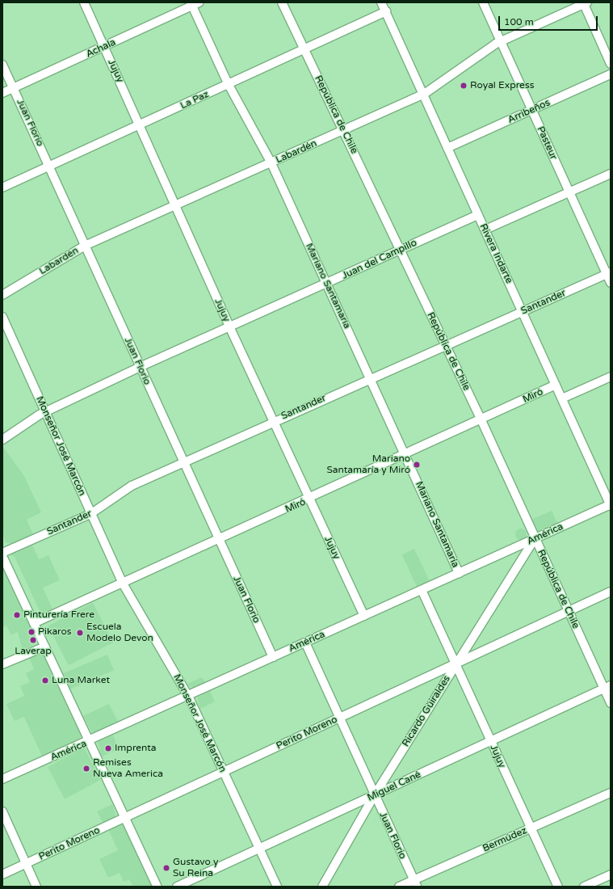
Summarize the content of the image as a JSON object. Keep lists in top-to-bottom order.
{
  "streets": {
    "street": [
      "Achala",
      "Jujuy",
      "La Paz",
      "Arribeños",
      "República de Chile",
      "Juan Florio",
      "Pasteur",
      "Labardén",
      "Rivera Indarte",
      "Juan del Campillo",
      "Mariano Santamaría",
      "Santander",
      "Miró",
      "Monseñor José Marcón",
      "América",
      "Ricardo Güiraldes",
      "Perito Moreno",
      "Miguel Cané",
      "Bermúdez"
    ]
  },
  "crossings": [
    ["Achala", "Jujuy"],
    ["Achala", "Juan Florio"],
    ["Achala", "Mariano Santamaría"],
    ["Jujuy", "La Paz"],
    ["Jujuy", "Labardén"],
    ["Jujuy", "Juan del Campillo"],
    ["Jujuy", "Santander"],
    ["Jujuy", "Miró"],
    ["Jujuy", "América"],
    ["Jujuy", "Ricardo Güiraldes"],
    ["Jujuy", "Perito Moreno"],
    ["Jujuy", "Miguel Cané"],
    ["Jujuy", "Bermúdez"],
    ["La Paz", "República de Chile"],
    ["La Paz", "Juan Florio"],
    ["La Paz", "Rivera Indarte"],
    ["La Paz", "Mariano Santamaría"],
    ["Arribeños", "Pasteur"],
    ["Arribeños", "Rivera Indarte"],
    ["República de Chile", "Labardén"],
    ["República de Chile", "Juan del Campillo"],
    ["República de Chile", "Santander"],
    ["República de Chile", "Miró"],
    ["República de Chile", "América"],
    ["República de Chile", "Ricardo Güiraldes"],
    ["República de Chile", "Perito Moreno"],
    ["República de Chile", "Miguel Cané"],
    ["Juan Florio", "Labardén"],
    ["Juan Florio", "Juan del Campillo"],
    ["Juan Florio", "Santander"],
    ["Juan Florio", "Miró"],
    ["Juan Florio", "América"],
    ["Juan Florio", "Ricardo Güiraldes"],
    ["Juan Florio", "Perito Moreno"],
    ["Juan Florio", "Miguel Cané"],
    ["Juan Florio", "Bermúdez"],
    ["Pasteur", "Labardén"],
    ["Pasteur", "Santander"],
    ["Labardén", "Rivera Indarte"],
    ["Labardén", "Mariano Santamaría"],
    ["Rivera Indarte", "Juan del Campillo"],
    ["Rivera Indarte", "Santander"],
    ["Rivera Indarte", "Miró"],
    ["Rivera Indarte", "América"],
    ["Juan del Campillo", "Mariano Santamaría"],
    ["Juan del Campillo", "Monseñor José Marcón"],
    ["Mariano Santamaría", "Santander"],
    ["Mariano Santamaría", "Miró"],
    ["Mariano Santamaría", "América"],
    ["Santander", "Monseñor José Marcón"],
    ["Miró", "Monseñor José Marcón"],
    ["Monseñor José Marcón", "América"],
    ["Monseñor José Marcón", "Perito Moreno"],
    ["Monseñor José Marcón", "Miguel Cané"],
    ["América", "Ricardo Güiraldes"],
    ["Ricardo Güiraldes", "Perito Moreno"],
    ["Ricardo Güiraldes", "Miguel Cané"]
  ],
  "places": [
    "Royal Express",
    "Mariano Santamaría y Miró",
    "Pinturería Frere",
    "Pikaros",
    "Escuela Modelo Devon",
    "Laverap",
    "Luna Market",
    "Imprenta",
    "Remises Nueva America",
    "Gustavo y Su Reina"
  ],
  "scale_bar": "100 m"
}
